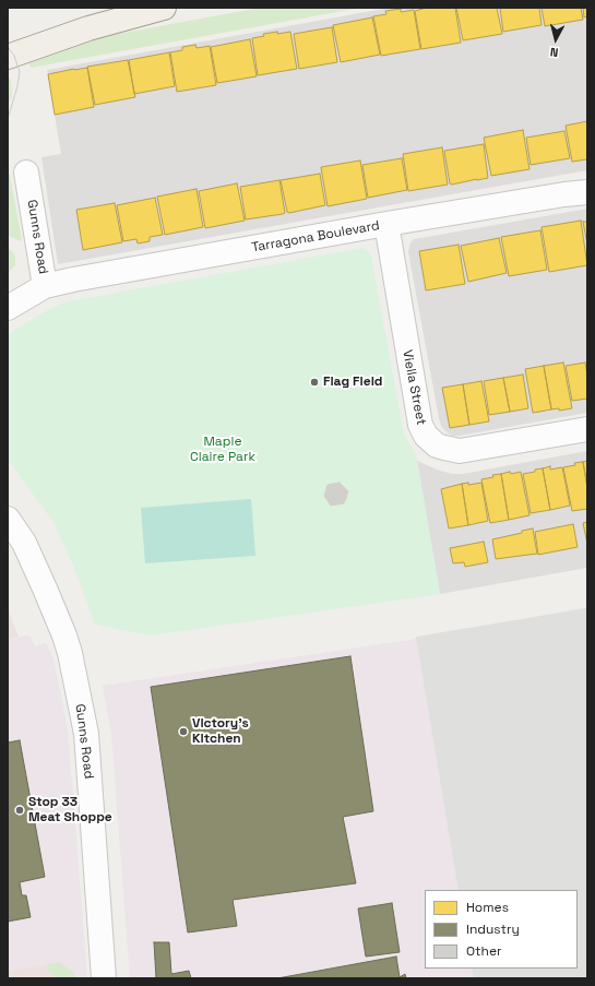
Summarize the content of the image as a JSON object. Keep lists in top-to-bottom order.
{
  "streets": {
    "street": ["Gunns Road", "Tarragona Boulevard", "Viella Street"]
  },
  "crossings": [
    ["Gunns Road", "Tarragona Boulevard"],
    ["Tarragona Boulevard", "Viella Street"]
  ],
  "parks": ["Maple Claire Park"],
  "places": ["Flag Field", "Victory's Kitchen", "Stop 33 Meat Shoppe"],
  "legend": ["Homes", "Industry", "Other"],
  "north": "bottom"
}
